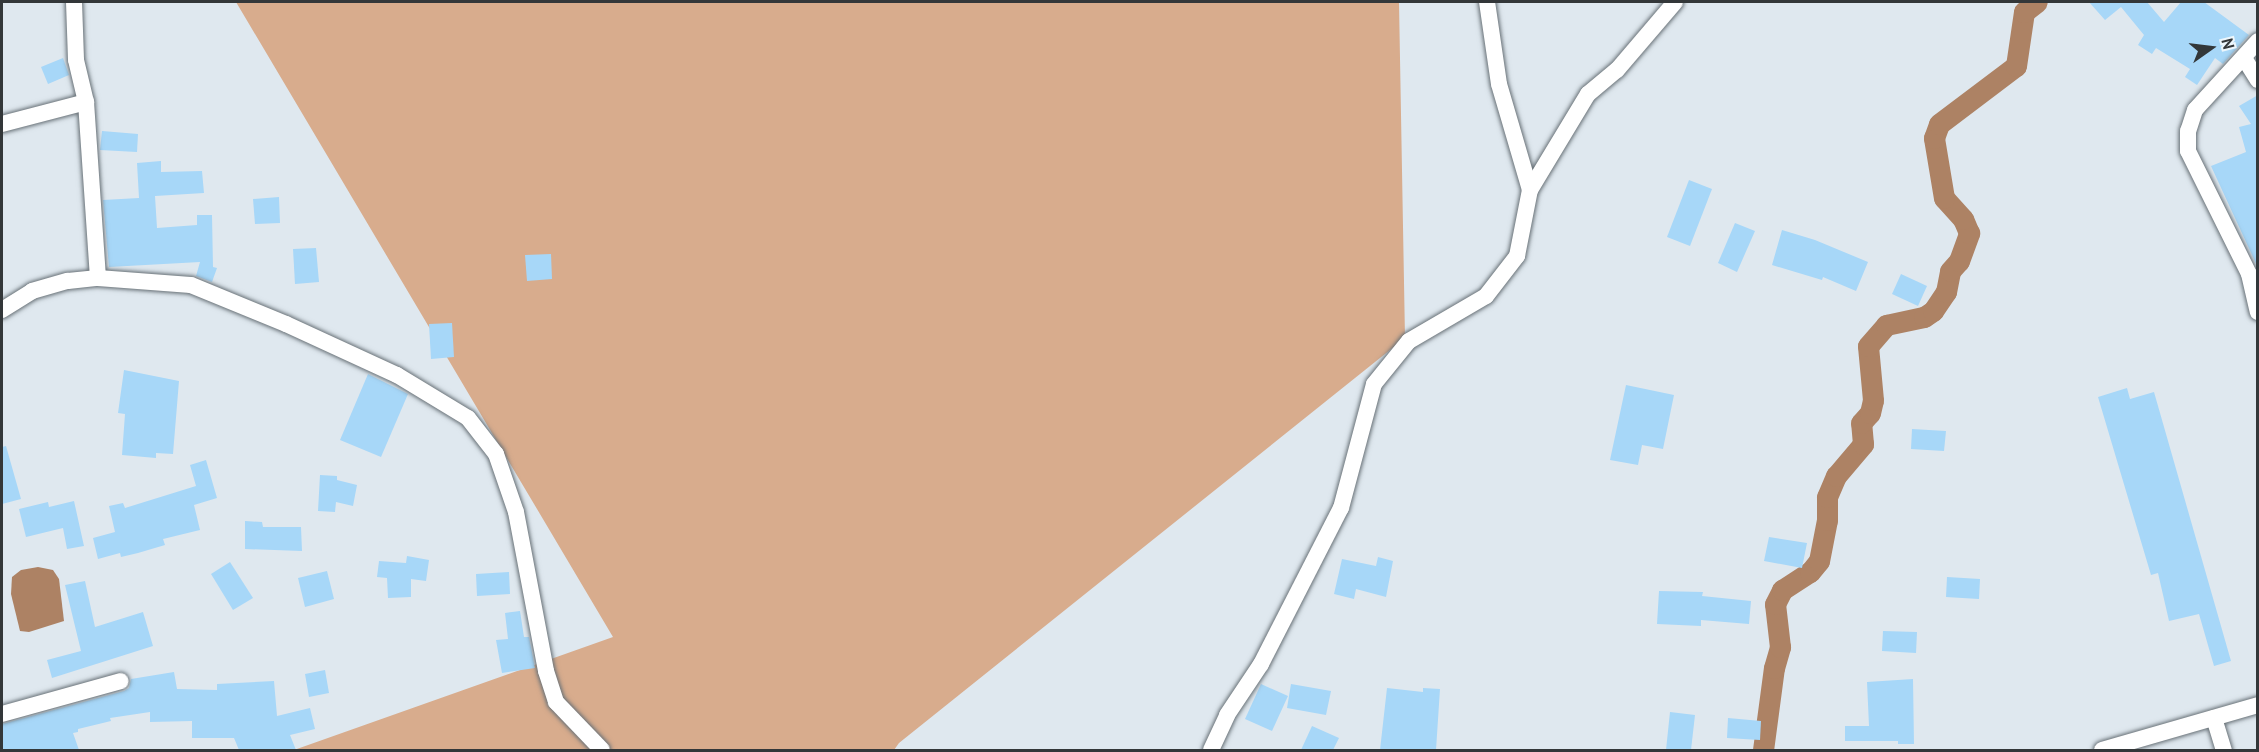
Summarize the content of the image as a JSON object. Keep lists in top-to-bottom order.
{
  "north": "right"
}
